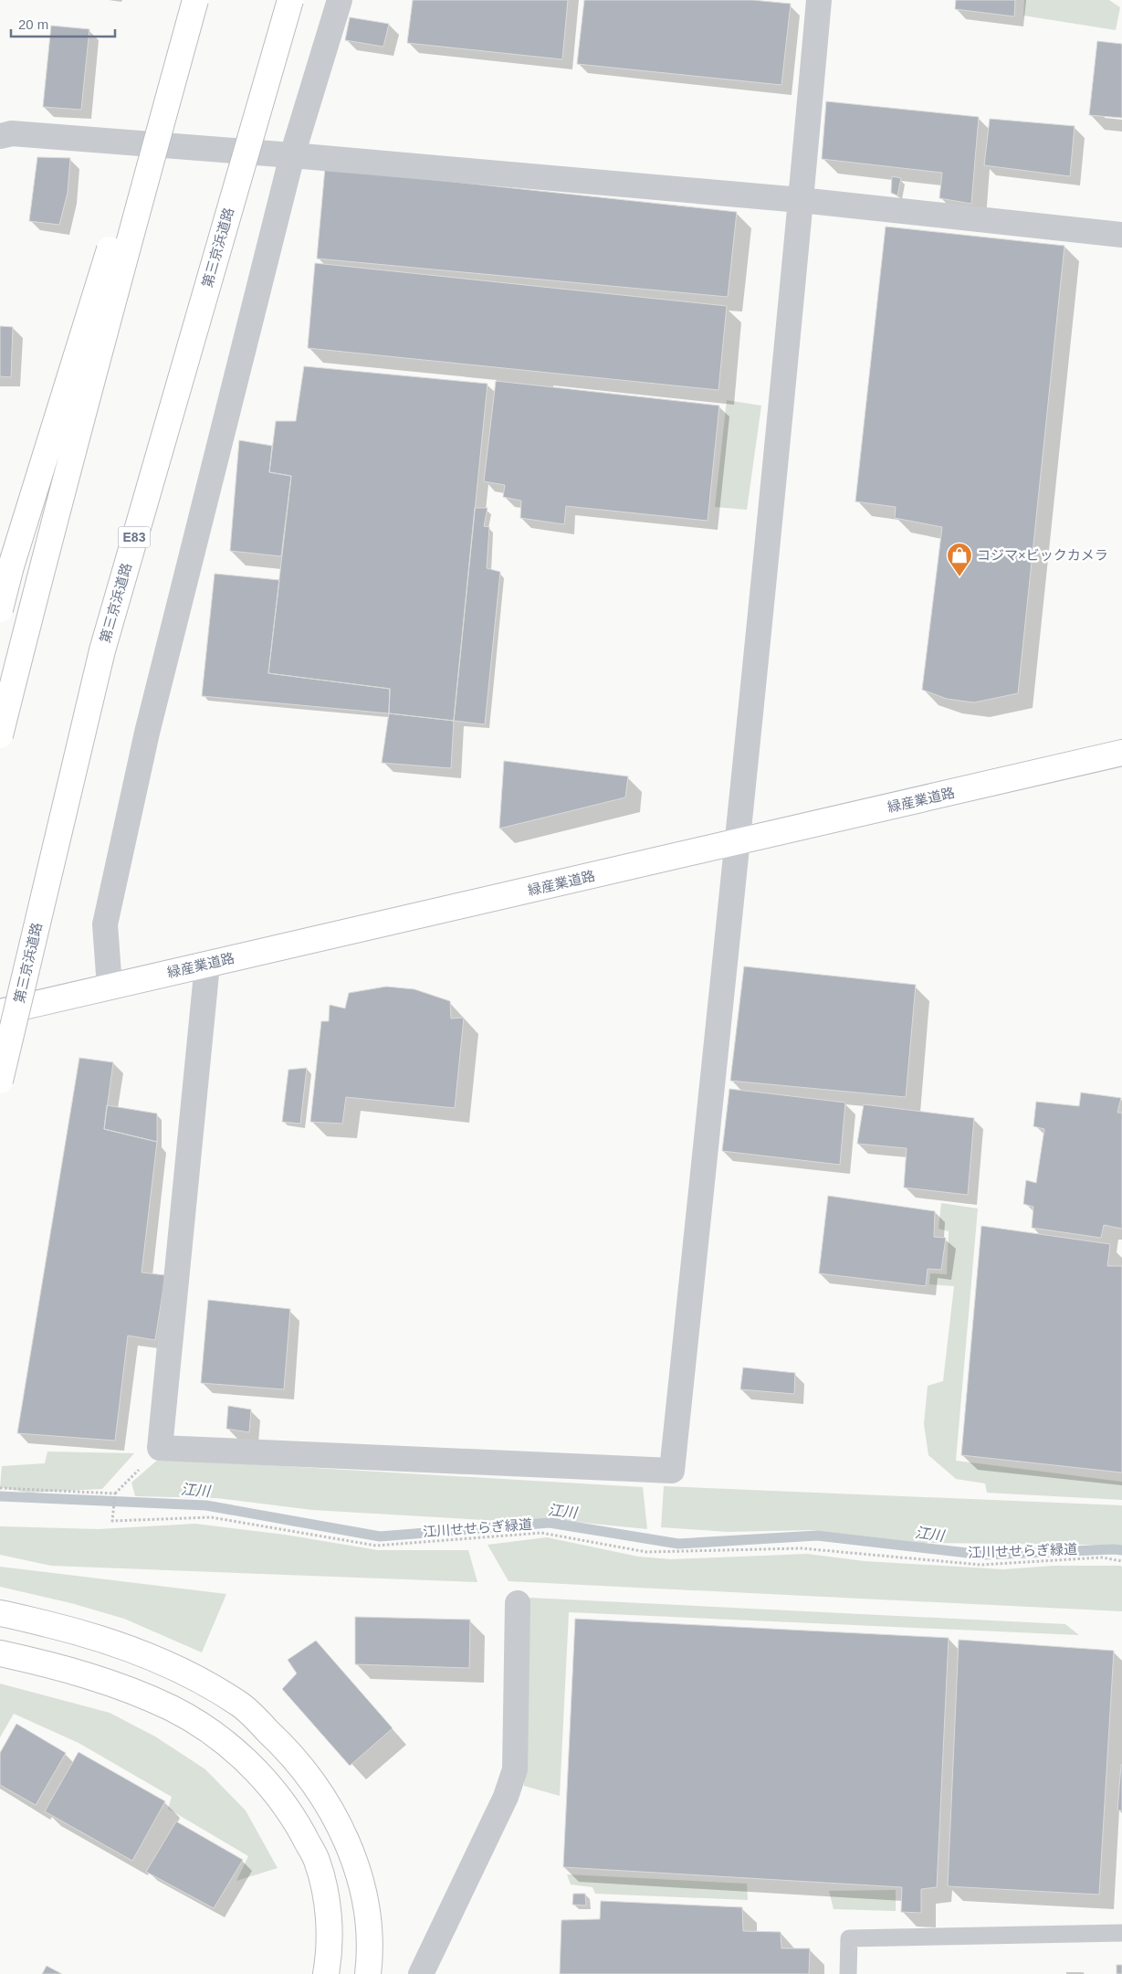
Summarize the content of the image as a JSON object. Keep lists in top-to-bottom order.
{
  "streets": {
    "main road": ["第三京浜道路", "E83", "緑産業道路"],
    "path": ["江川せせらぎ緑道"]
  },
  "water": ["江川"],
  "places": {
    "shop": ["コジマ×ビックカメラ"]
  },
  "scale_bar": "20 m"
}
